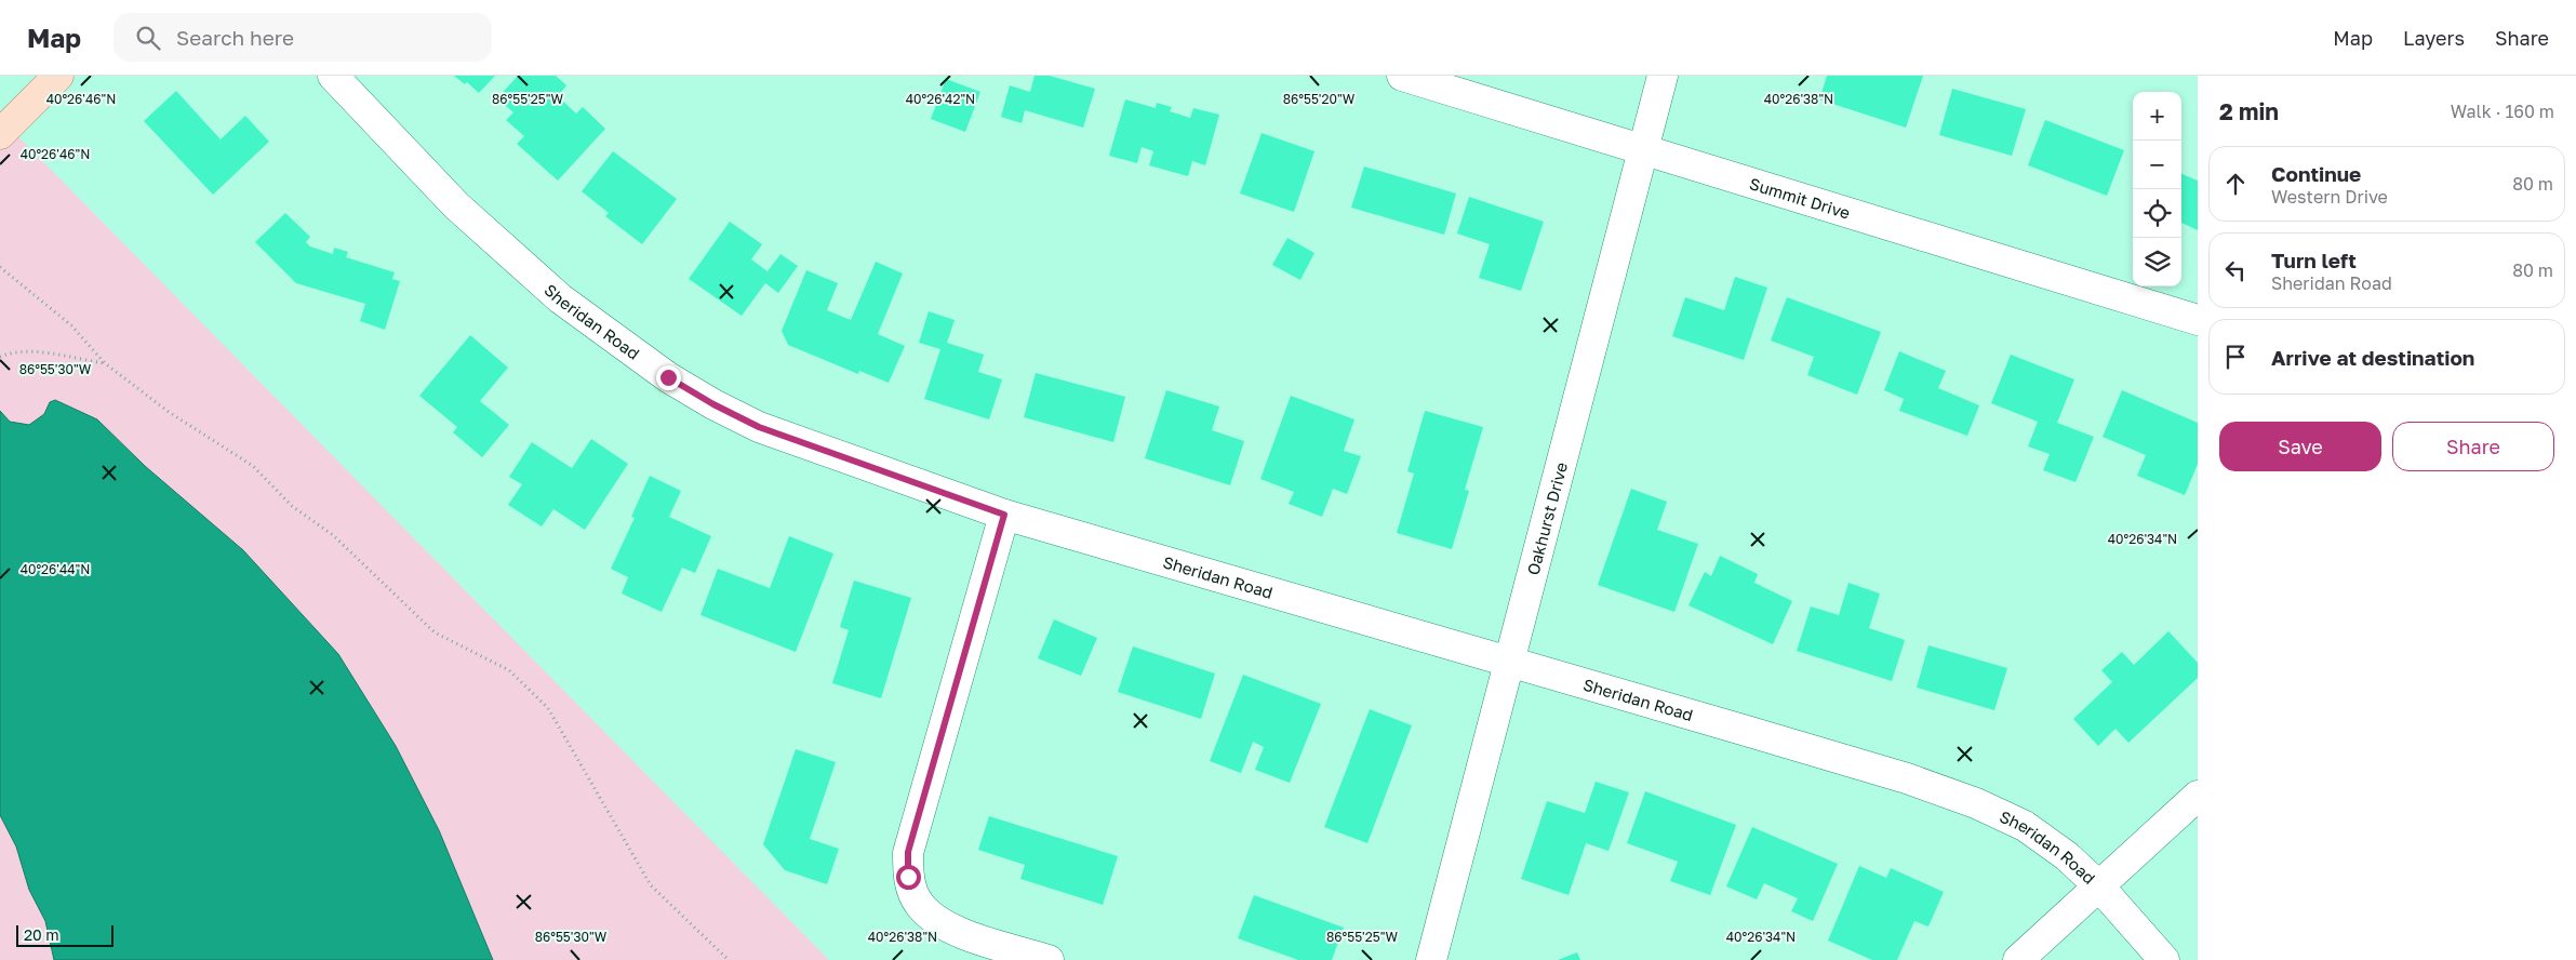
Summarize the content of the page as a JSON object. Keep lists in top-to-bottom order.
{
  "streets": {
    "street": ["Summit Drive", "Sheridan Road", "Oakhurst Drive"]
  },
  "crossings": [
    ["Summit Drive", "Oakhurst Drive"],
    ["Sheridan Road", "Oakhurst Drive"]
  ],
  "scale_bar": "20 m",
  "page": {
    "header": "Map",
    "search": "Search here",
    "nav": ["Map", "Layers", "Share"],
    "heading": ["2 min", "Walk · 160 m"],
    "map_buttons": ["+", "−"],
    "list": [
      ["Continue", "Western Drive", "80 m"],
      ["Turn left", "Sheridan Road", "80 m"],
      "Arrive at destination"
    ],
    "buttons": ["Save", "Share"],
    "scale": "20 m"
  },
  "coordinates": [
    "40°26'46\"N",
    "40°26'42\"N",
    "40°26'38\"N",
    "86°55'25\"W",
    "86°55'20\"W",
    "86°55'30\"W",
    "40°26'34\"N",
    "40°26'44\"N"
  ]
}
